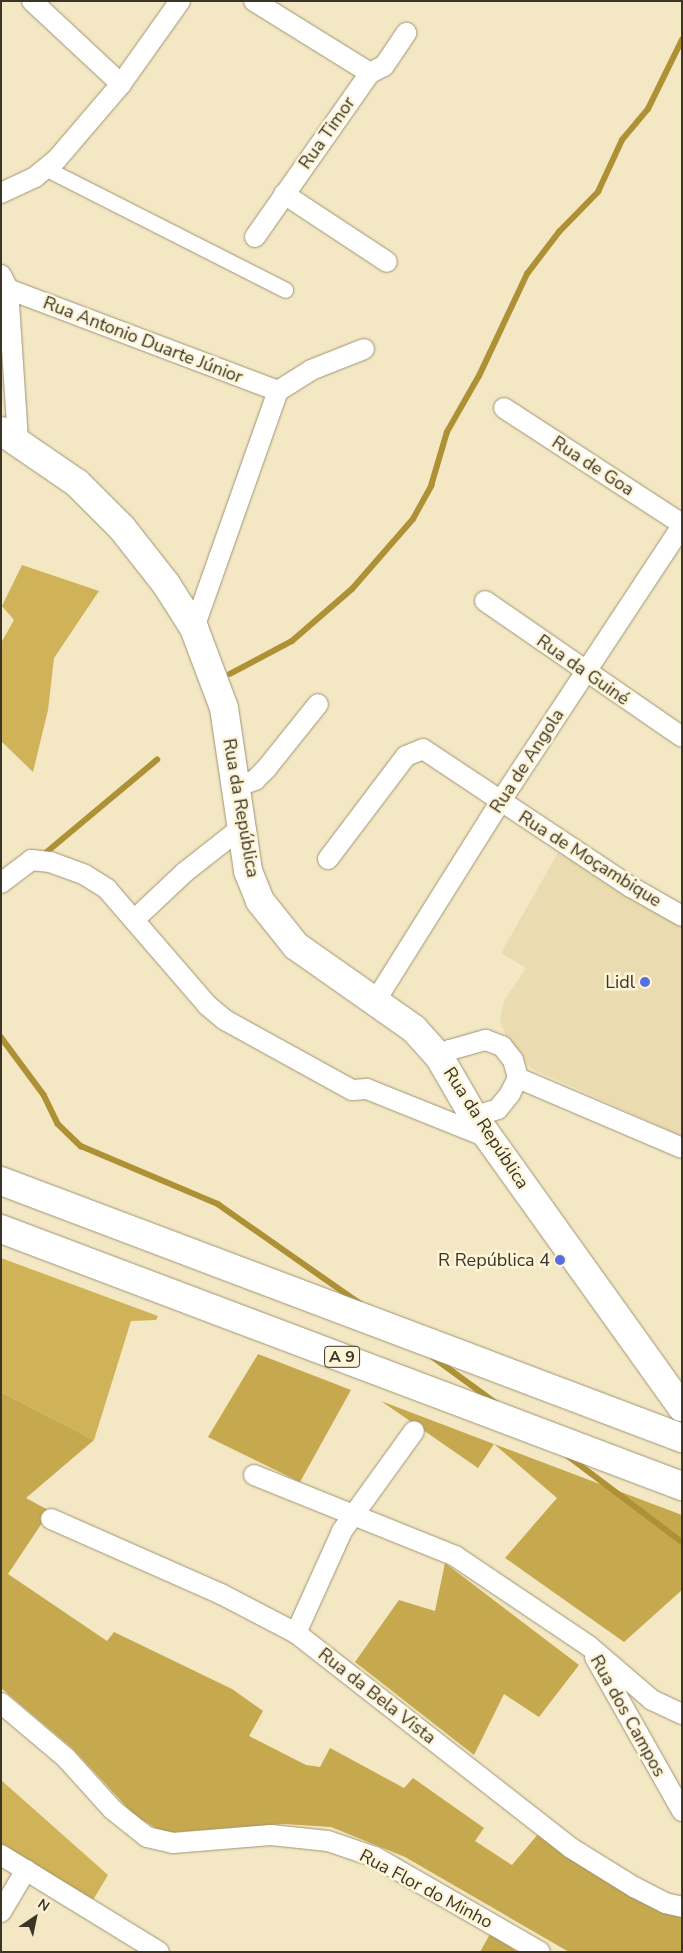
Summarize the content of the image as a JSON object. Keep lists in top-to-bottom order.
{
  "streets": {
    "main road": ["Rua da República", "A 9"],
    "street": [
      "Rua Timor",
      "Rua Antonio Duarte Júnior",
      "Rua de Goa",
      "Rua da Guiné",
      "Rua de Angola",
      "Rua de Moçambique",
      "Rua da Bela Vista",
      "Rua dos Campos",
      "Rua Flor do Minho"
    ]
  },
  "crossings": [
    ["Rua de Goa", "Rua de Angola"],
    ["Rua da Guiné", "Rua de Angola"],
    ["Rua de Angola", "Rua da República"],
    ["Rua de Angola", "Rua de Moçambique"]
  ],
  "places": ["Lidl", "R República 4"],
  "north": "top right"
}
